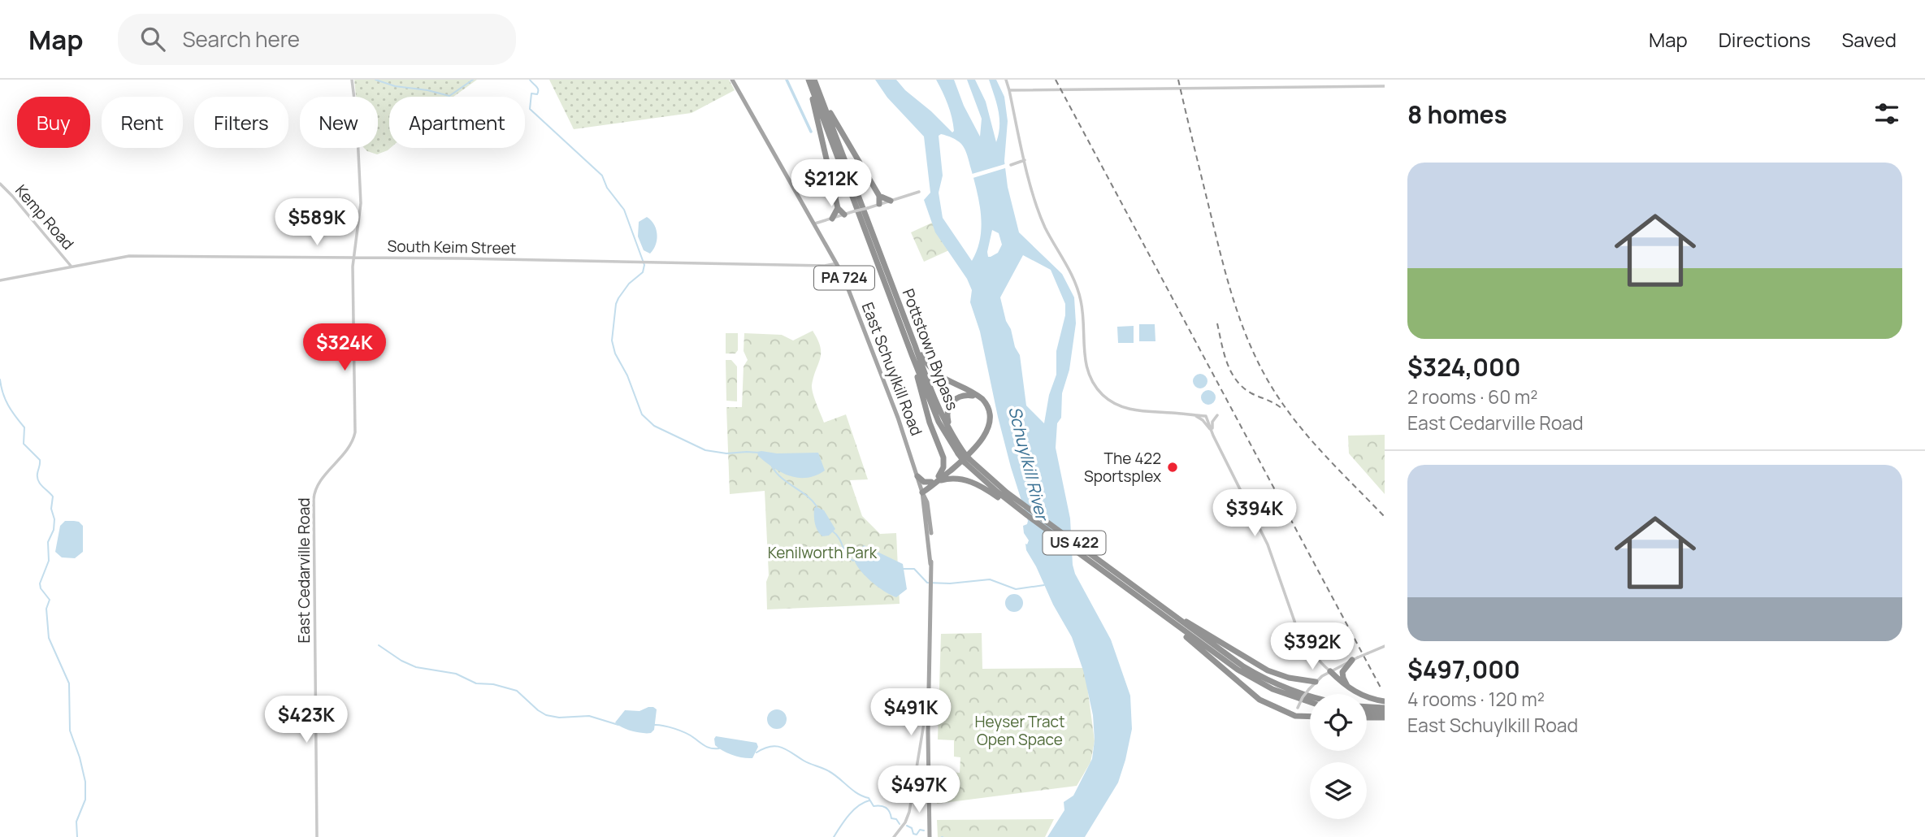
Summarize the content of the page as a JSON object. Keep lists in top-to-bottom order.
{
  "streets": {
    "highway": ["Pottstown Bypass", "US 422"],
    "main road": ["PA 724", "East Schuylkill Road"],
    "street": ["Kemp Road", "South Keim Street", "East Cedarville Road"]
  },
  "crossings": [
    ["Kemp Road", "South Keim Street"],
    ["South Keim Street", "East Schuylkill Road"],
    ["South Keim Street", "East Cedarville Road"],
    ["Pottstown Bypass", "US 422"]
  ],
  "water": ["Schuylkill River"],
  "parks": ["Kenilworth Park", "Heyser Tract Open Space"],
  "places": ["The 422 Sportsplex"],
  "page": {
    "header": "Map",
    "search": "Search here",
    "nav": ["Map", "Directions", "Saved"],
    "heading": "8 homes",
    "chip": [
      "Buy",
      "Rent",
      "Filters",
      "New",
      "Apartment"
    ],
    "list": [
      {
        "name": "$324,000",
        "note": "2 rooms · 60 m² · East Cedarville Road"
      },
      {
        "name": "$497,000",
        "note": "4 rooms · 120 m² · East Schuylkill Road"
      }
    ],
    "price": [
      "$212K",
      "$589K",
      "$324K",
      "$394K",
      "$392K",
      "$491K",
      "$423K",
      "$497K"
    ]
  }
}
